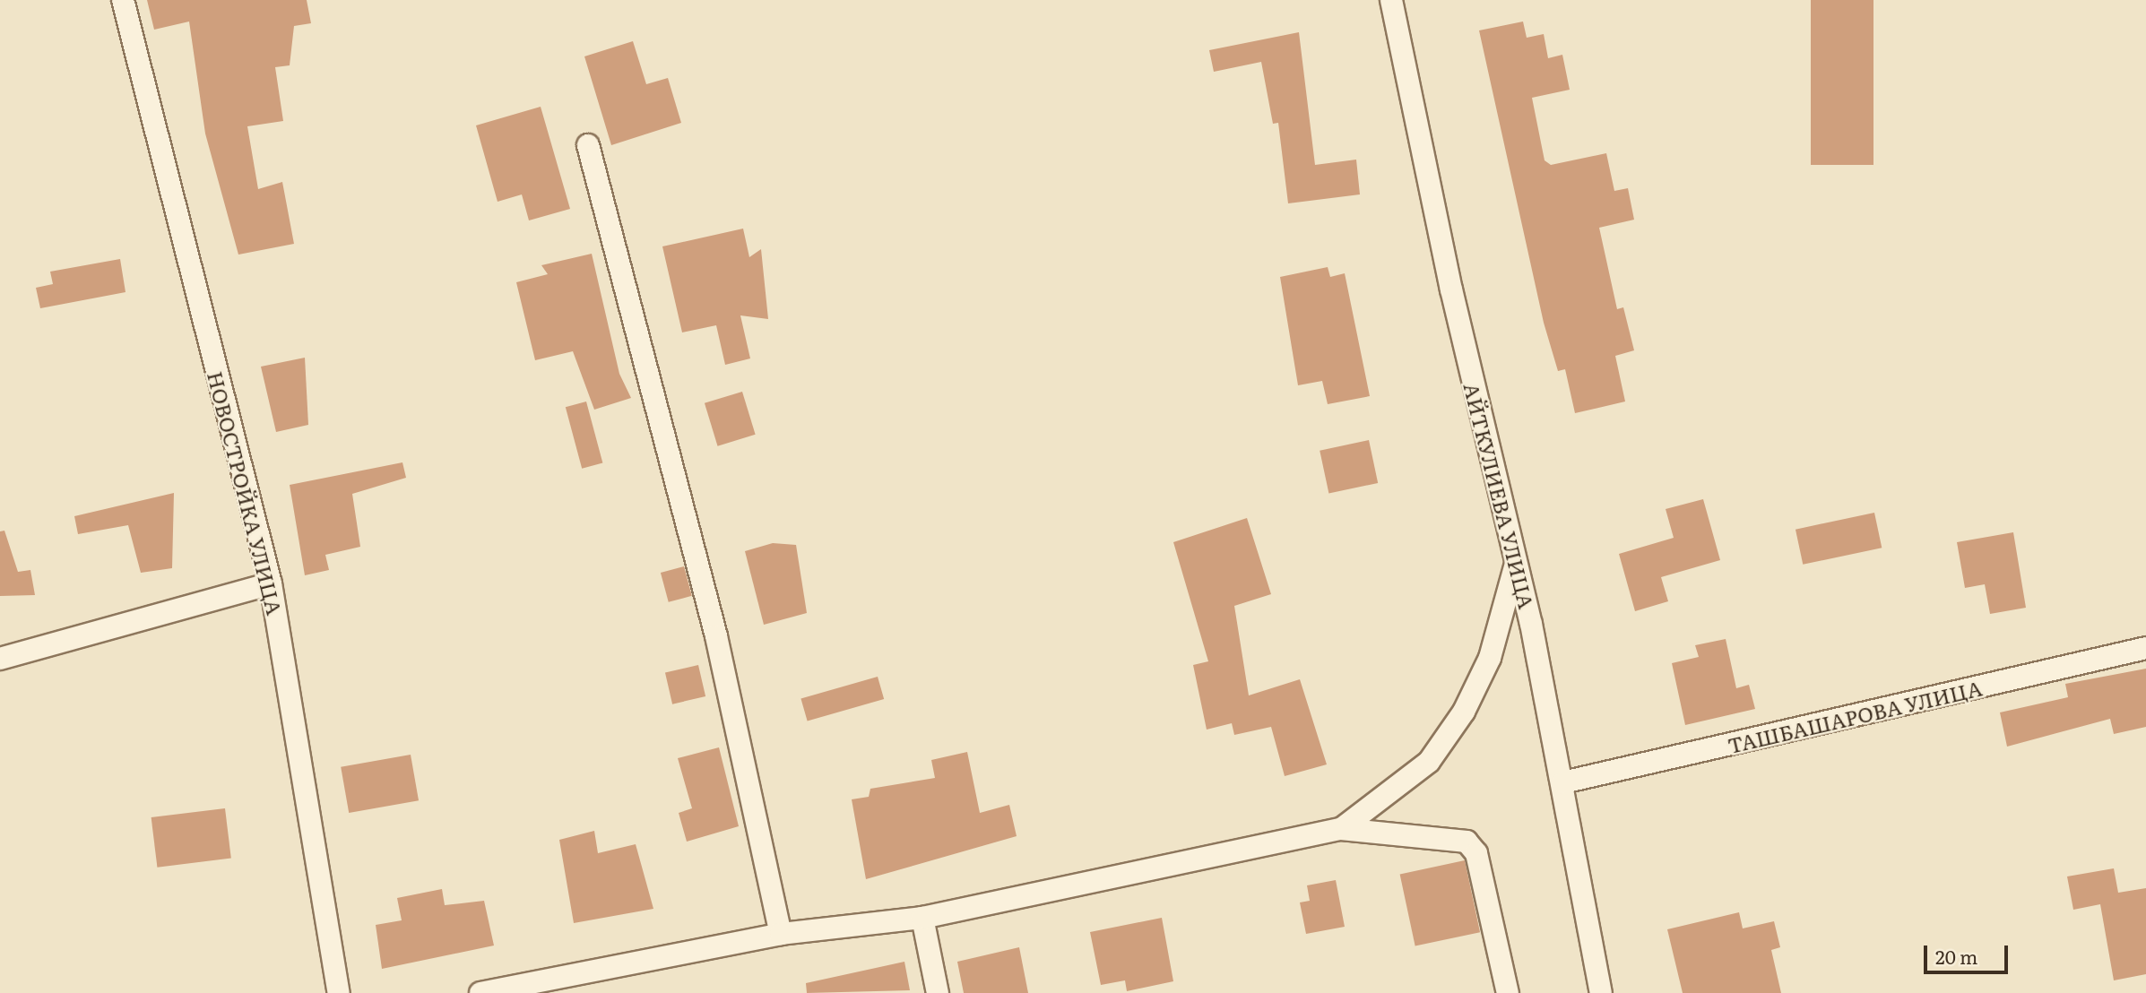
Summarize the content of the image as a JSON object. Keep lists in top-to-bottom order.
{
  "streets": {
    "street": ["НОВОСТРОЙКА УЛИЦА", "АЙТКУЛИЕВА УЛИЦА", "ТАШБАШАРОВА УЛИЦА"]
  },
  "crossings": [
    ["АЙТКУЛИЕВА УЛИЦА", "ТАШБАШАРОВА УЛИЦА"]
  ],
  "scale_bar": "20 m"
}
